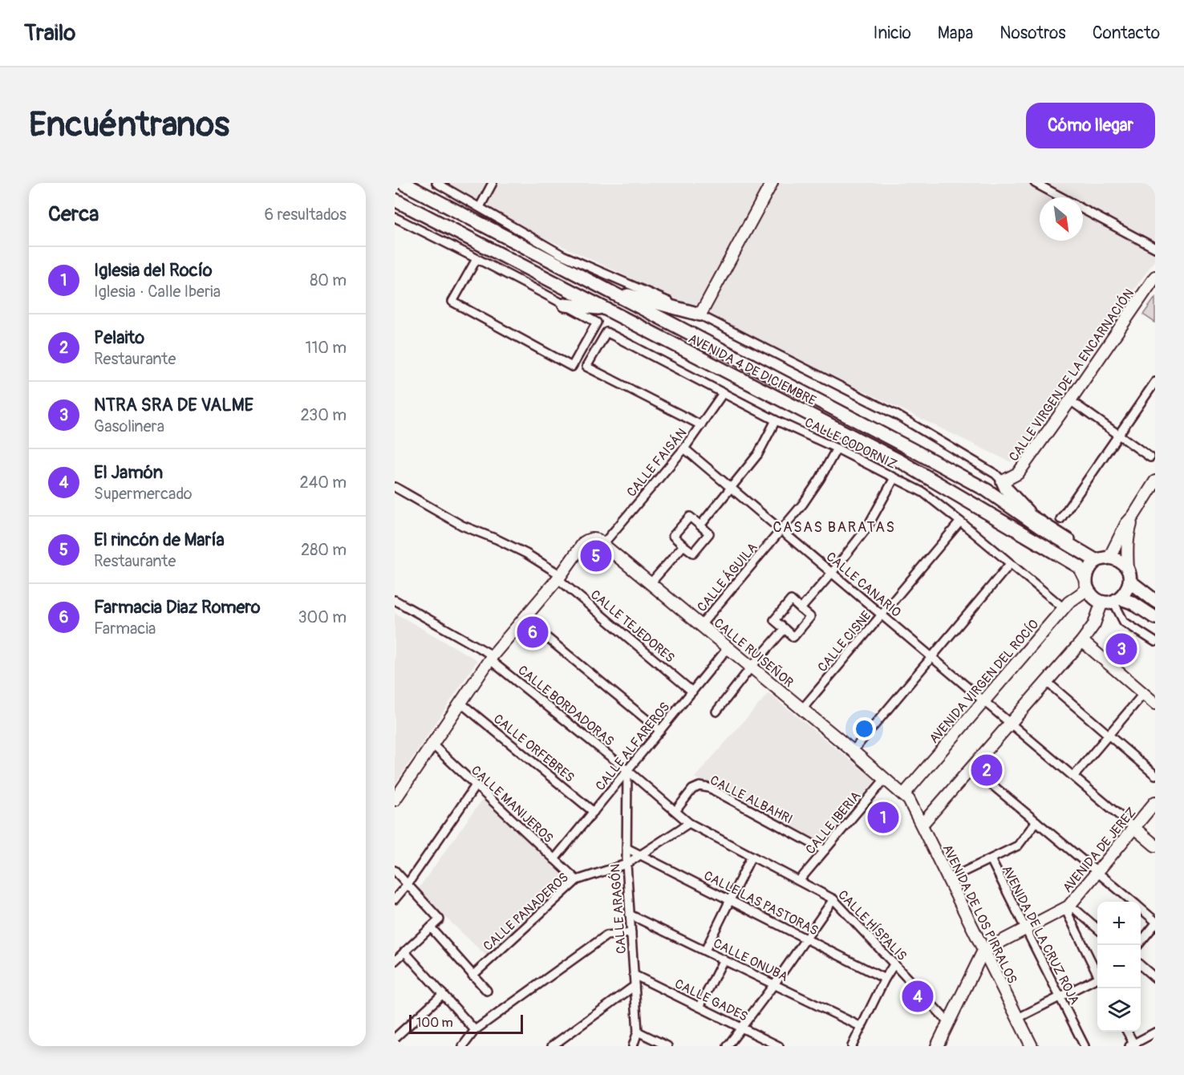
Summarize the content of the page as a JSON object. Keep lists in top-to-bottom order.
{
  "streets": {
    "main road": ["AVENIDA 4 DE DICIEMBRE"],
    "street": [
      "CALLE VIRGEN DE LA ENCARNACIÓN",
      "CALLE CODORNIZ",
      "CALLE FAISÁN",
      "CALLE ÁGUILA",
      "CALLE CANARIO",
      "CALLE TEJEDORES",
      "CALLE CISNE",
      "CALLE RUISEÑOR",
      "AVENIDA VIRGEN DEL ROCÍO",
      "CALLE BORDADORAS",
      "CALLE ALFAREROS",
      "CALLE ORFEBRES",
      "CALLE ALBAHRI",
      "CALLE MANIJEROS",
      "CALLE IBERIA",
      "AVENIDA DE JEREZ",
      "CALLE LAS PASTORAS",
      "CALLE ARAGÓN",
      "CALLE PANADEROS",
      "AVENIDA DE LOS PIRRALOS",
      "CALLE HÍSPALIS",
      "AVENIDA DE LA CRUZ ROJA",
      "CALLE ONUBA",
      "CALLE GADES"
    ]
  },
  "crossings": [
    ["AVENIDA 4 DE DICIEMBRE", "AVENIDA VIRGEN DEL ROCÍO"],
    ["CALLE CODORNIZ", "CALLE FAISÁN"],
    ["CALLE CODORNIZ", "CALLE ÁGUILA"],
    ["CALLE CODORNIZ", "CALLE CISNE"],
    ["CALLE CODORNIZ", "AVENIDA VIRGEN DEL ROCÍO"],
    ["CALLE FAISÁN", "CALLE CANARIO"],
    ["CALLE FAISÁN", "CALLE RUISEÑOR"],
    ["CALLE ÁGUILA", "CALLE CANARIO"],
    ["CALLE ÁGUILA", "CALLE RUISEÑOR"],
    ["CALLE CANARIO", "CALLE CISNE"],
    ["CALLE CANARIO", "AVENIDA VIRGEN DEL ROCÍO"],
    ["CALLE CANARIO", "AVENIDA DE JEREZ"],
    ["CALLE TEJEDORES", "CALLE ALFAREROS"],
    ["CALLE CISNE", "CALLE RUISEÑOR"],
    ["CALLE RUISEÑOR", "AVENIDA VIRGEN DEL ROCÍO"],
    ["CALLE RUISEÑOR", "CALLE ALFAREROS"],
    ["CALLE RUISEÑOR", "CALLE IBERIA"],
    ["CALLE RUISEÑOR", "AVENIDA DE LOS PIRRALOS"],
    ["AVENIDA VIRGEN DEL ROCÍO", "AVENIDA DE LOS PIRRALOS"],
    ["CALLE BORDADORAS", "CALLE ALFAREROS"],
    ["CALLE BORDADORAS", "CALLE ALBAHRI"],
    ["CALLE BORDADORAS", "CALLE ARAGÓN"],
    ["CALLE BORDADORAS", "CALLE HÍSPALIS"],
    ["CALLE ALFAREROS", "CALLE ORFEBRES"],
    ["CALLE ALFAREROS", "CALLE MANIJEROS"],
    ["CALLE ALFAREROS", "CALLE ARAGÓN"],
    ["CALLE ALBAHRI", "CALLE IBERIA"],
    ["CALLE ALBAHRI", "CALLE HÍSPALIS"],
    ["CALLE MANIJEROS", "CALLE PANADEROS"],
    ["CALLE IBERIA", "CALLE HÍSPALIS"],
    ["AVENIDA DE JEREZ", "AVENIDA DE LOS PIRRALOS"],
    ["AVENIDA DE JEREZ", "AVENIDA DE LA CRUZ ROJA"],
    ["CALLE LAS PASTORAS", "CALLE ARAGÓN"],
    ["CALLE LAS PASTORAS", "CALLE PANADEROS"],
    ["CALLE ARAGÓN", "CALLE PANADEROS"],
    ["CALLE ARAGÓN", "CALLE ONUBA"],
    ["CALLE ARAGÓN", "CALLE GADES"],
    ["CALLE PANADEROS", "CALLE HÍSPALIS"]
  ],
  "districts": ["CASAS BARATAS"],
  "scale_bar": "100 m",
  "north": "bottom right",
  "page": {
    "header": "Trailo",
    "nav": [
      "Inicio",
      "Mapa",
      "Nosotros",
      "Contacto"
    ],
    "buttons": "Cómo llegar",
    "title": "Encuéntranos",
    "heading": ["Cerca", "6 resultados"],
    "list": [
      {
        "mark": "1",
        "name": "Iglesia del Rocío",
        "note": "Iglesia · Calle Iberia",
        "value": "80 m"
      },
      {
        "mark": "2",
        "name": "Pelaito",
        "note": "Restaurante",
        "value": "110 m"
      },
      {
        "mark": "3",
        "name": "NTRA SRA DE VALME",
        "note": "Gasolinera",
        "value": "230 m"
      },
      {
        "mark": "4",
        "name": "El Jamón",
        "note": "Supermercado",
        "value": "240 m"
      },
      {
        "mark": "5",
        "name": "El rincón de María",
        "note": "Restaurante",
        "value": "280 m"
      },
      {
        "mark": "6",
        "name": "Farmacia Diaz Romero",
        "note": "Farmacia",
        "value": "300 m"
      }
    ],
    "pins": [
      "5",
      "6",
      "3",
      "2",
      "1",
      "4"
    ],
    "map_buttons": ["+", "−"],
    "scale": "100 m"
  }
}
